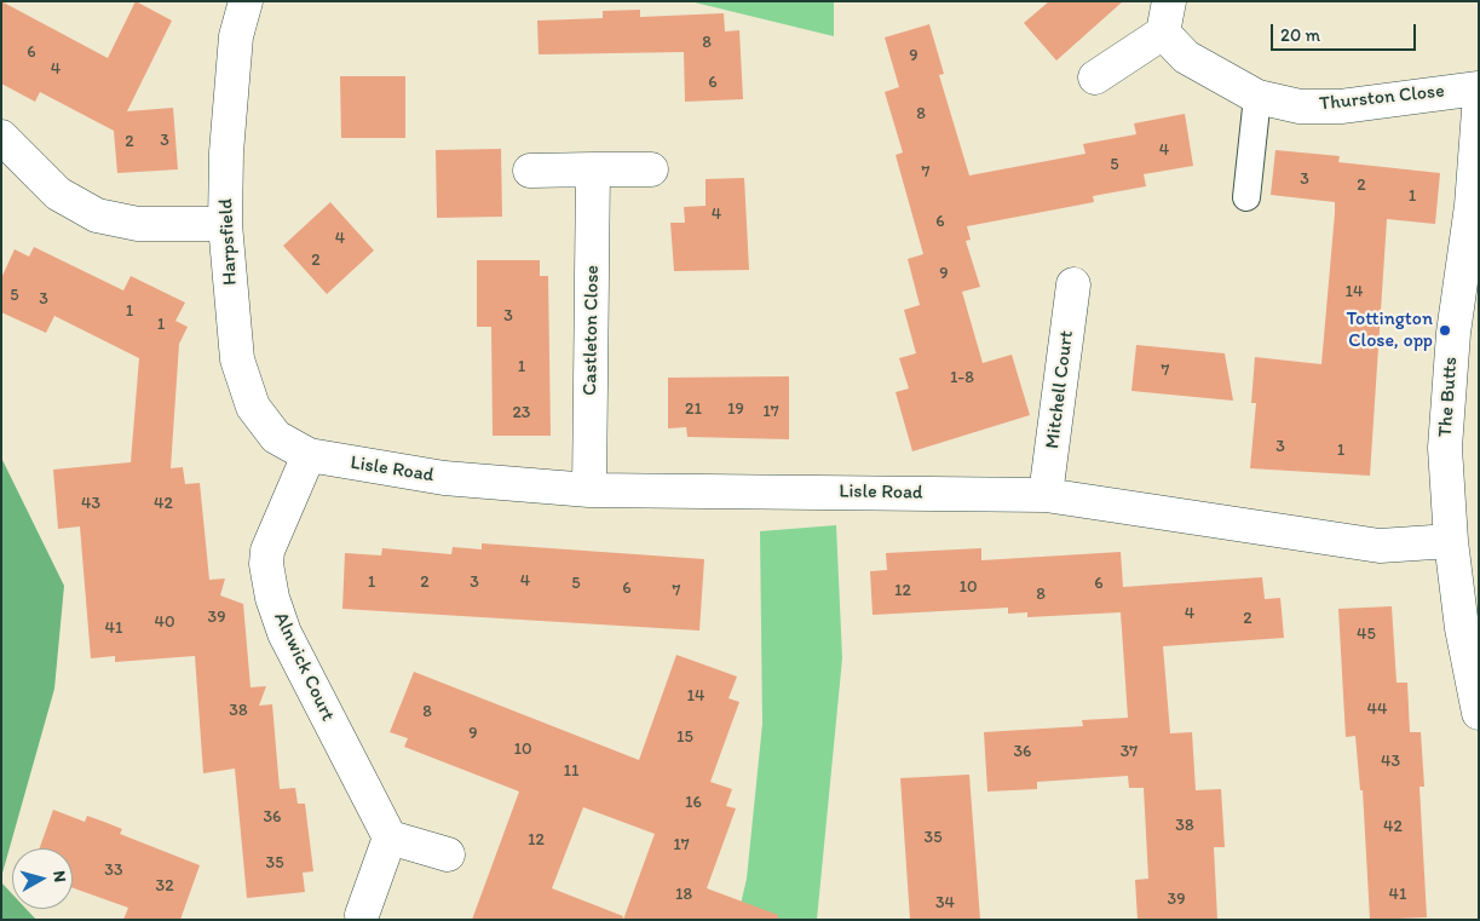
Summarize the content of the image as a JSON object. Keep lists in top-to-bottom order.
{
  "streets": {
    "street": [
      "Thurston Close",
      "Harpsfield",
      "Castleton Close",
      "Mitchell Court",
      "The Butts",
      "Lisle Road",
      "Alnwick Court"
    ]
  },
  "crossings": [
    ["Harpsfield", "Lisle Road"],
    ["Harpsfield", "Alnwick Court"],
    ["Castleton Close", "Lisle Road"],
    ["Mitchell Court", "Lisle Road"],
    ["The Butts", "Lisle Road"],
    ["Lisle Road", "Alnwick Court"]
  ],
  "places": ["Tottington Close, opp"],
  "house_numbers": [
    "8",
    "6",
    "9",
    "4",
    "6",
    "8",
    "3",
    "2",
    "4",
    "5",
    "7",
    "3",
    "2",
    "1",
    "4",
    "6",
    "4",
    "2",
    "9",
    "14",
    "5",
    "3",
    "1",
    "3",
    "1",
    "1",
    "7",
    "1-8",
    "21",
    "19",
    "17",
    "23",
    "3",
    "1",
    "43",
    "42",
    "4",
    "1",
    "2",
    "3",
    "5",
    "6",
    "10",
    "6",
    "7",
    "12",
    "8",
    "4",
    "39",
    "2",
    "40",
    "41",
    "45",
    "14",
    "44",
    "38",
    "8",
    "9",
    "15",
    "10",
    "36",
    "37",
    "43",
    "11",
    "16",
    "36",
    "38",
    "42",
    "35",
    "12",
    "17",
    "35",
    "33",
    "32",
    "18",
    "41",
    "39",
    "34"
  ],
  "scale_bar": "20 m",
  "north": "right"
}
